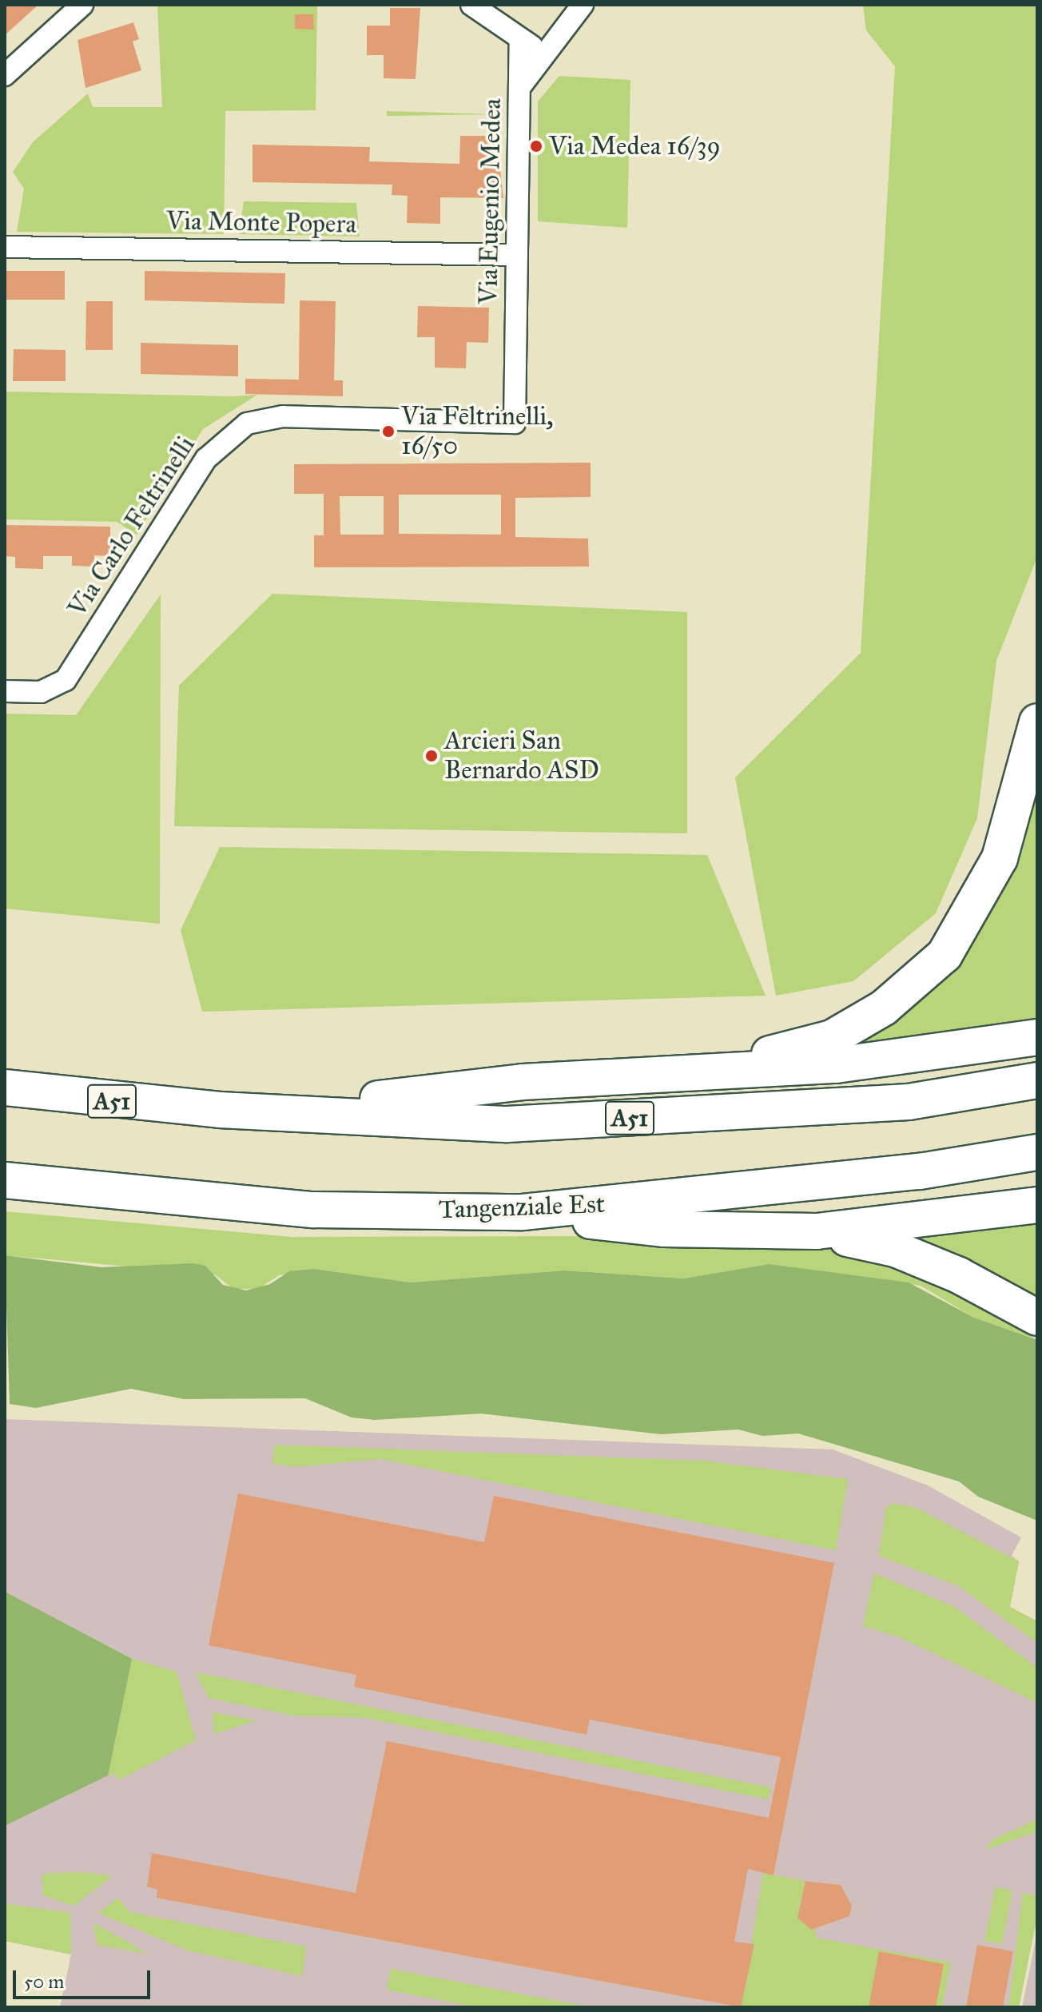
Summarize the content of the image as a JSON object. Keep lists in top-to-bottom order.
{
  "streets": {
    "highway": ["A51", "Tangenziale Est"],
    "street": ["Via Eugenio Medea", "Via Monte Popera", "Via Carlo Feltrinelli"]
  },
  "crossings": [
    ["Via Eugenio Medea", "Via Monte Popera"],
    ["Via Eugenio Medea", "Via Carlo Feltrinelli"]
  ],
  "places": ["Via Medea 16/39", "Via Feltrinelli, 16/50", "Arcieri San Bernardo ASD"],
  "scale_bar": "50 m"
}
